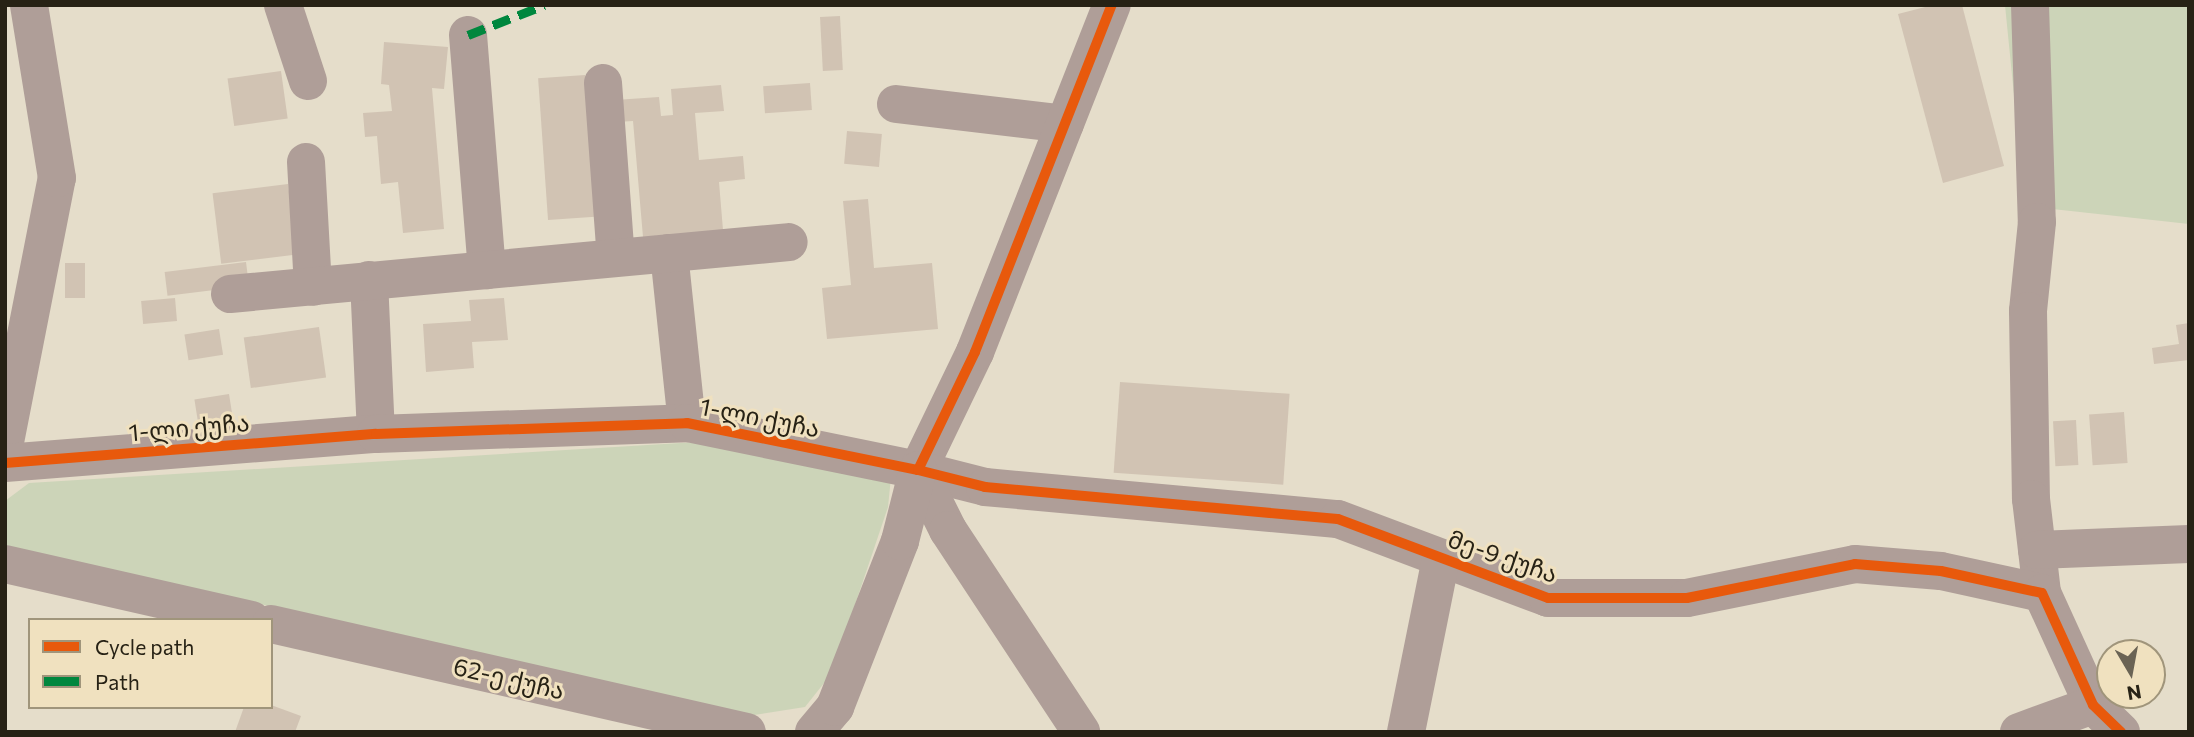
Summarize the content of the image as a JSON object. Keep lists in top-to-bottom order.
{
  "streets": {
    "street": ["1-ლი ქუჩა", "მე-9 ქუჩა", "62-ე ქუჩა"]
  },
  "crossings": [
    ["1-ლი ქუჩა", "მე-9 ქუჩა"]
  ],
  "legend": ["Cycle path", "Path"],
  "north": "bottom"
}
